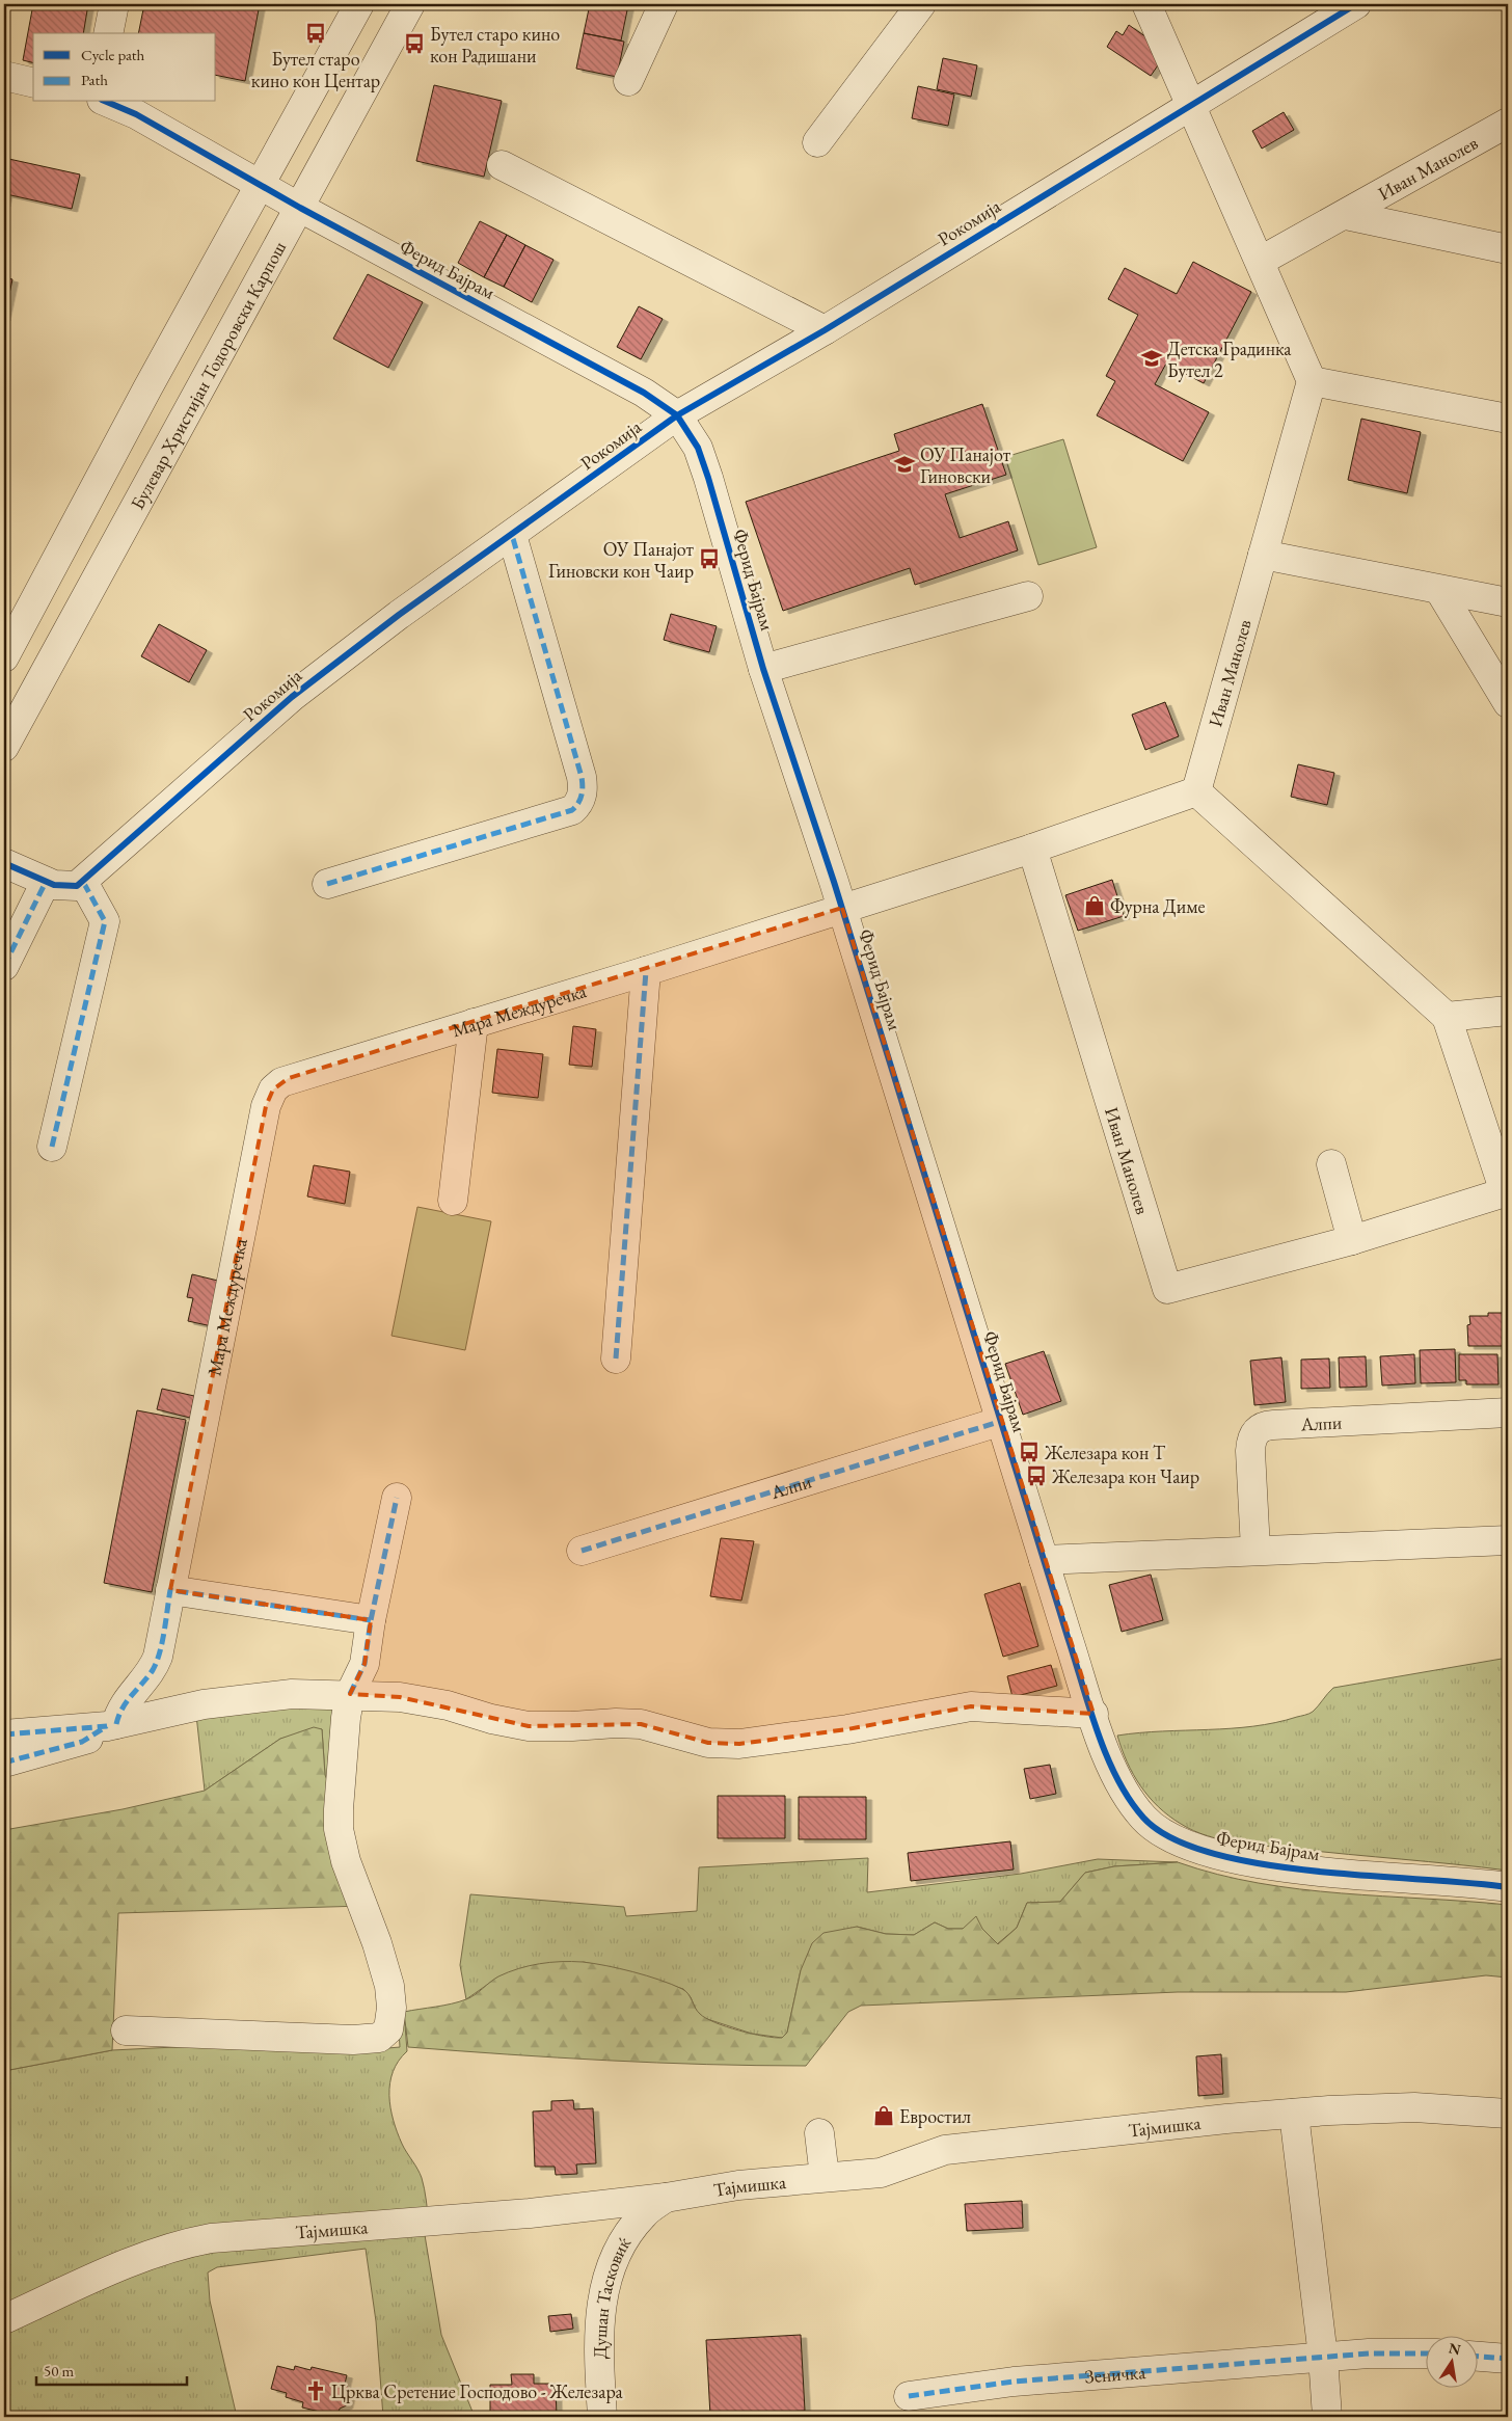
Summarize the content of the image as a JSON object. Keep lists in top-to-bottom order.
{
  "streets": {
    "street": [
      "Иван Манолев",
      "Рокомија",
      "Ферид Бајрам",
      "Булевар Христијан Тодоровски Карпош",
      "Мара Междуречка",
      "Алпи",
      "Тајмишка",
      "Душан Тасковиќ",
      "Зеничка"
    ]
  },
  "crossings": [
    ["Рокомија", "Ферид Бајрам"],
    ["Ферид Бајрам", "Булевар Христијан Тодоровски Карпош"],
    ["Ферид Бајрам", "Мара Междуречка"],
    ["Ферид Бајрам", "Алпи"],
    ["Тајмишка", "Душан Тасковиќ"]
  ],
  "places": {
    "bus stop": [
      "Бутел старо кино кон Центар",
      "Бутел старо кино кон Радишани",
      "ОУ Панајот Гиновски кон Чаир",
      "Железара кон Т",
      "Железара кон Чаир"
    ],
    "school or university": ["Детска Градинка Бутел 2", "ОУ Панајот Гиновски"],
    "shop": ["Фурна Диме", "Евростил"],
    "church": ["Црква Сретение Господово - Железара"]
  },
  "legend": ["Cycle path", "Path"],
  "scale_bar": "50 m",
  "north": "top"
}
